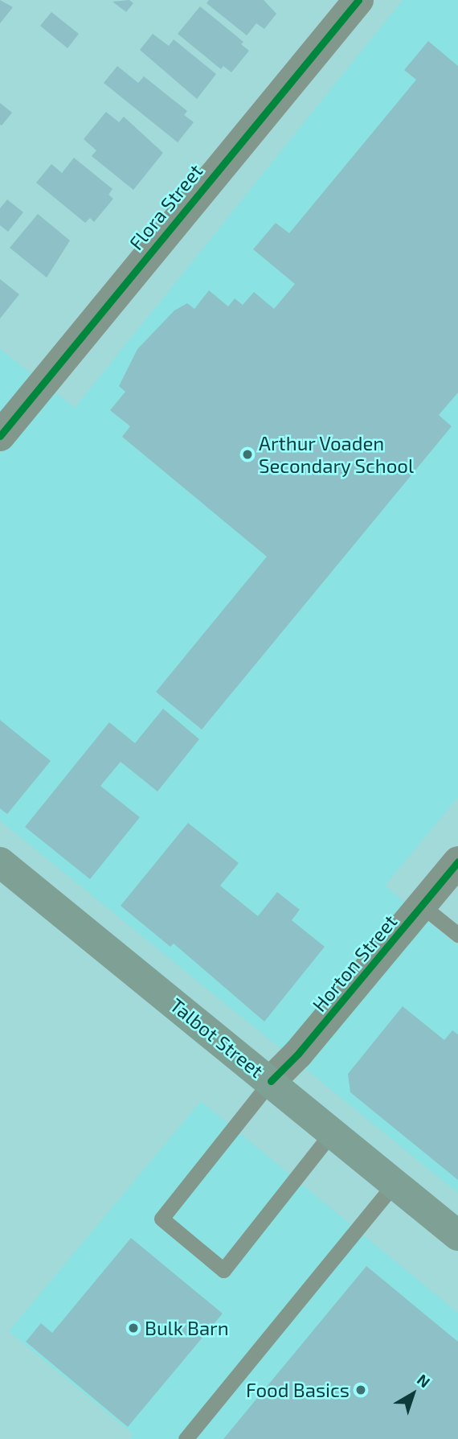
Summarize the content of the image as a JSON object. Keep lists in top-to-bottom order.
{
  "streets": {
    "main road": ["Talbot Street"],
    "street": ["Flora Street", "Horton Street"]
  },
  "crossings": [
    ["Horton Street", "Talbot Street"]
  ],
  "places": ["Arthur Voaden Secondary School", "Bulk Barn", "Food Basics"],
  "north": "top right"
}
